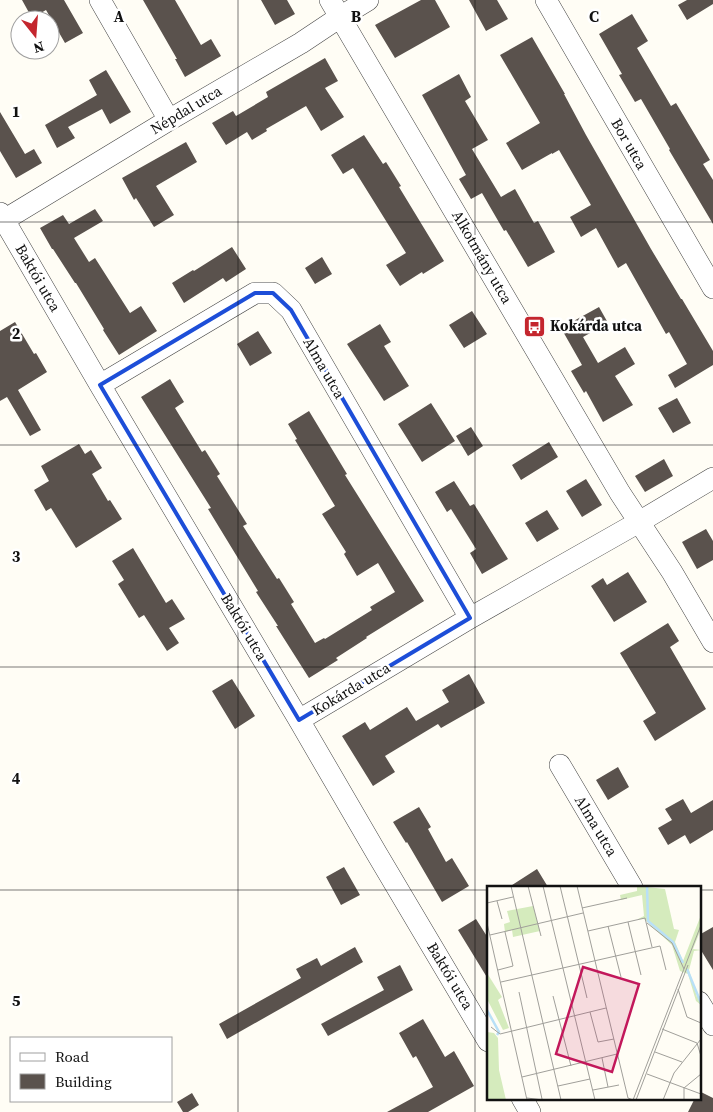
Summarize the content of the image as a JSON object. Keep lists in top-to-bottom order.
{
  "streets": {
    "street": [
      "Népdal utca",
      "Bor utca",
      "Alkotmány utca",
      "Baktói utca",
      "Alma utca",
      "Kokárda utca"
    ]
  },
  "crossings": [
    ["Népdal utca", "Alkotmány utca"],
    ["Népdal utca", "Baktói utca"],
    ["Alkotmány utca", "Kokárda utca"],
    ["Baktói utca", "Alma utca"],
    ["Baktói utca", "Kokárda utca"],
    ["Alma utca", "Kokárda utca"]
  ],
  "places": {
    "bus stop": ["Kokárda utca"]
  },
  "legend": ["Road", "Building"],
  "north": "bottom",
  "grid": {
    "columns": ["A", "B", "C"],
    "rows": [
      "1",
      "2",
      "3",
      "4",
      "5"
    ]
  }
}
